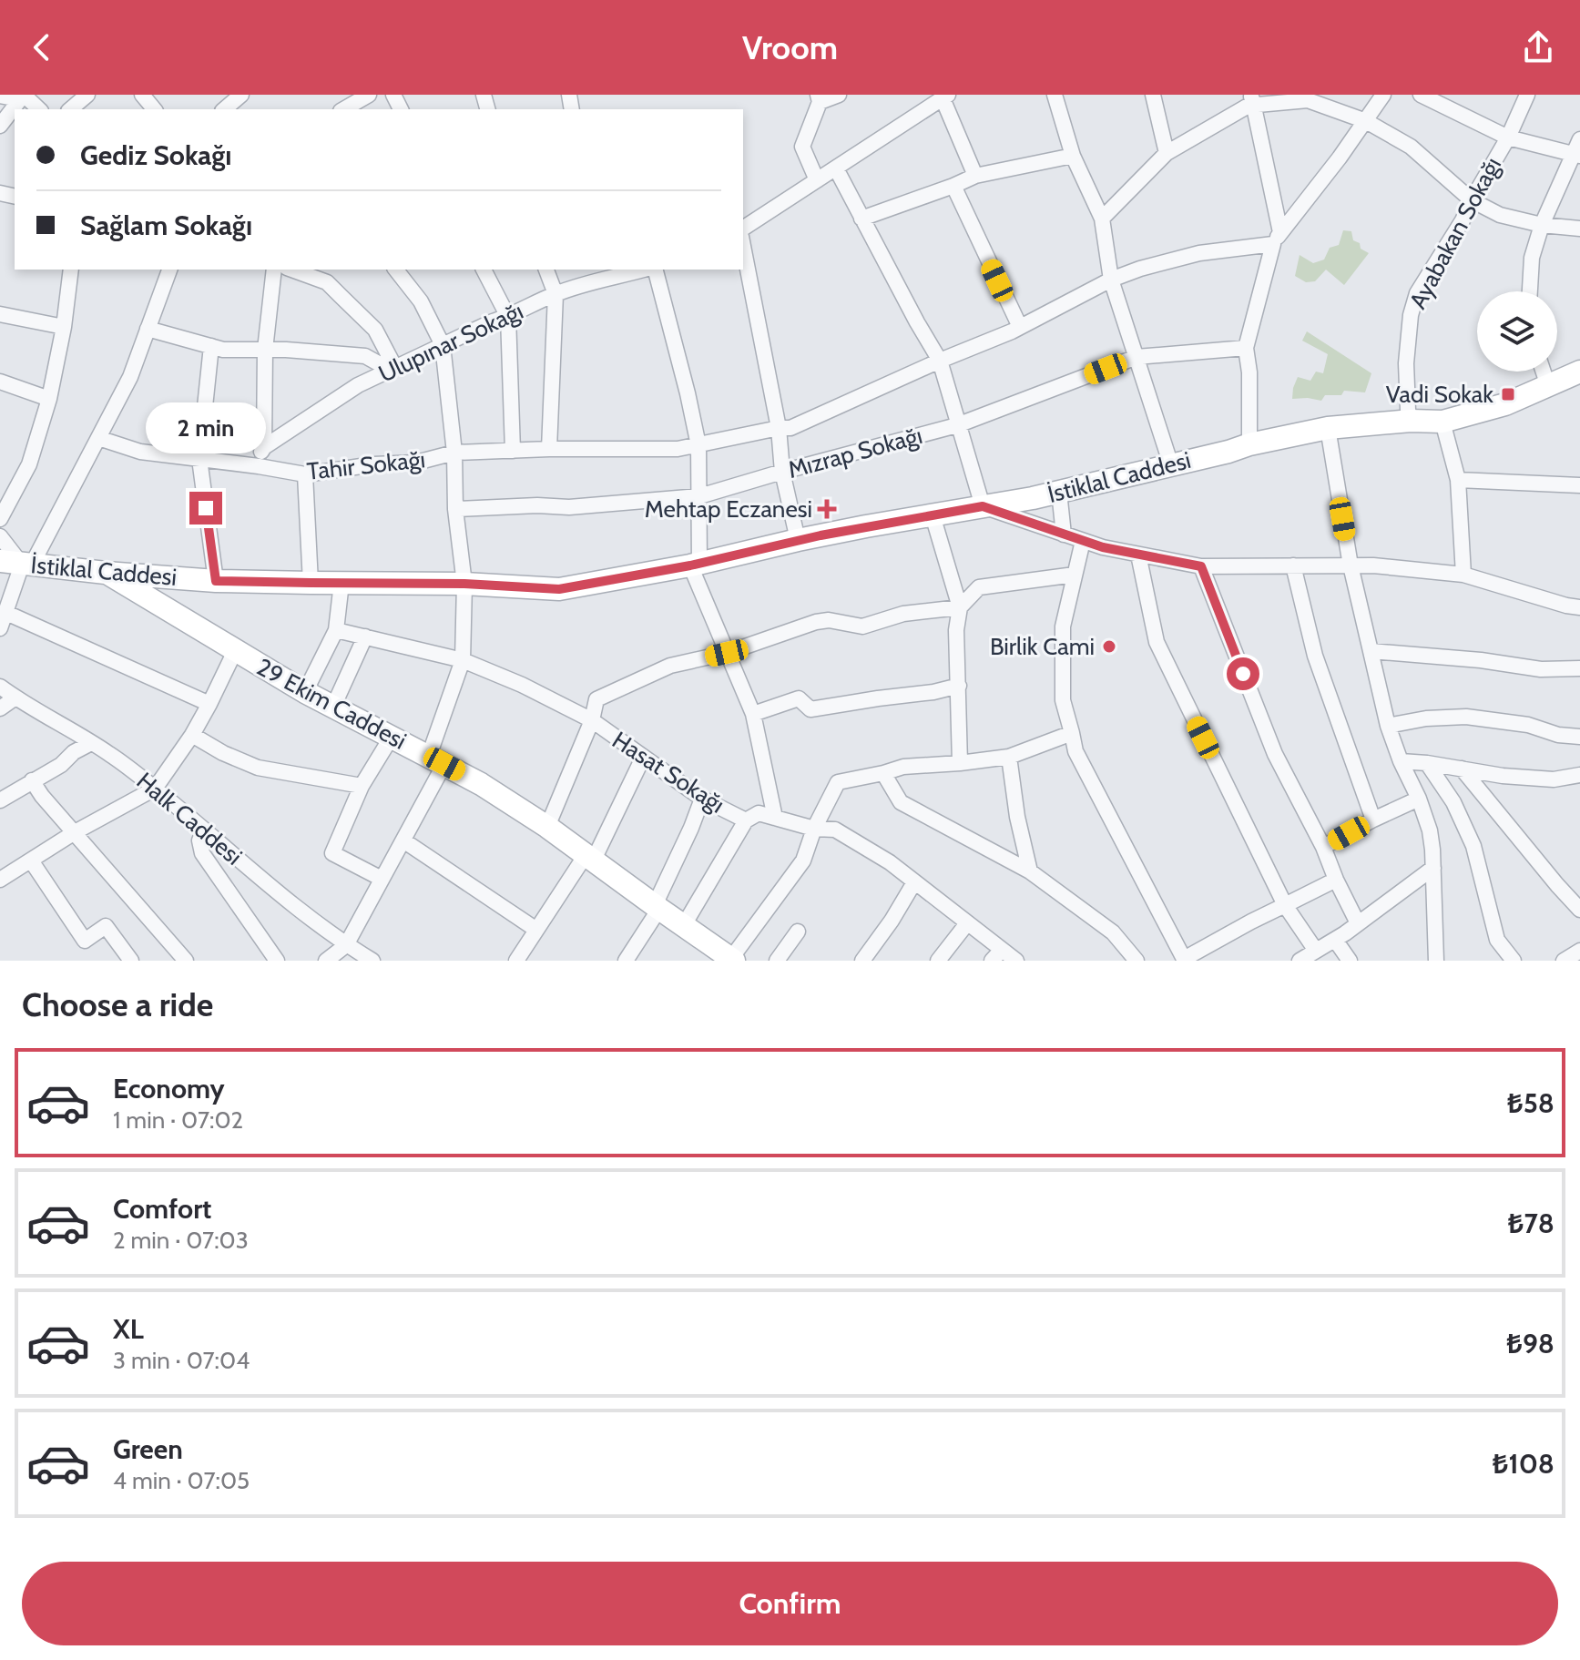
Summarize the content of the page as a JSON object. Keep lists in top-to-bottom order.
{
  "streets": {
    "street": [
      "Ayabakan Sokağı",
      "Ulupınar Sokağı",
      "Mızrap Sokağı",
      "Tahir Sokağı",
      "İstiklal Caddesi",
      "29 Ekim Caddesi",
      "Hasat Sokağı",
      "Halk Caddesi"
    ]
  },
  "crossings": [
    ["Ayabakan Sokağı", "İstiklal Caddesi"],
    ["İstiklal Caddesi", "29 Ekim Caddesi"]
  ],
  "places": {
    "transit": ["Vadi Sokak"],
    "health": ["Mehtap Eczanesi"],
    "other": ["Birlik Cami"]
  },
  "page": {
    "header": "Vroom",
    "banner": ["Gediz Sokağı", "Sağlam Sokağı"],
    "bubble": "2 min",
    "heading": "Choose a ride",
    "list": [
      {
        "name": "Economy",
        "note": "1 min · 07:02",
        "value": "₺58"
      },
      {
        "name": "Comfort",
        "note": "2 min · 07:03",
        "value": "₺78"
      },
      {
        "name": "XL",
        "note": "3 min · 07:04",
        "value": "₺98"
      },
      {
        "name": "Green",
        "note": "4 min · 07:05",
        "value": "₺108"
      }
    ],
    "buttons": "Confirm"
  }
}
